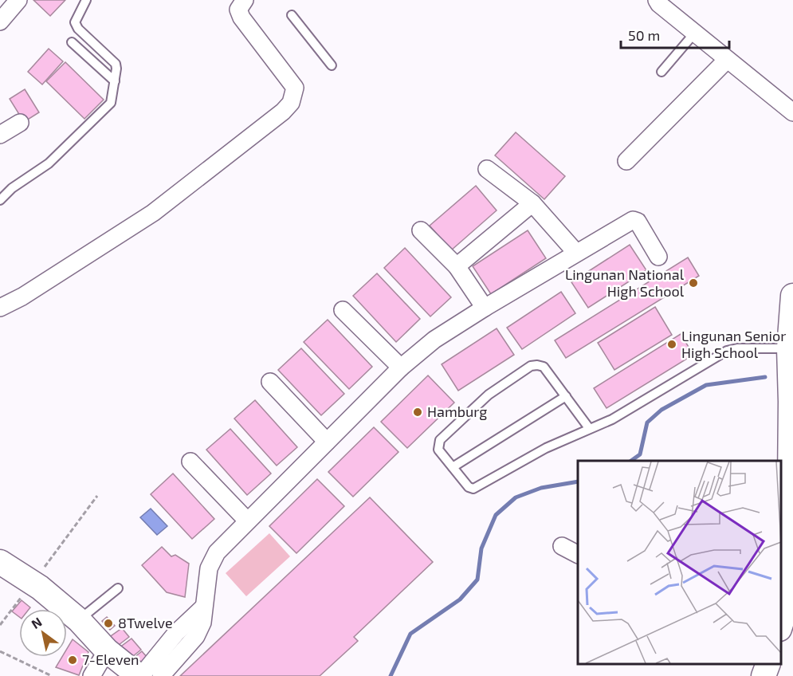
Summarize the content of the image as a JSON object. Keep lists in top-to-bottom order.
{
  "places": [
    "Lingunan National High School",
    "Lingunan Senior High School",
    "Hamburg",
    "8Twelve",
    "7-Eleven"
  ],
  "scale_bar": "50 m",
  "north": "top left"
}
